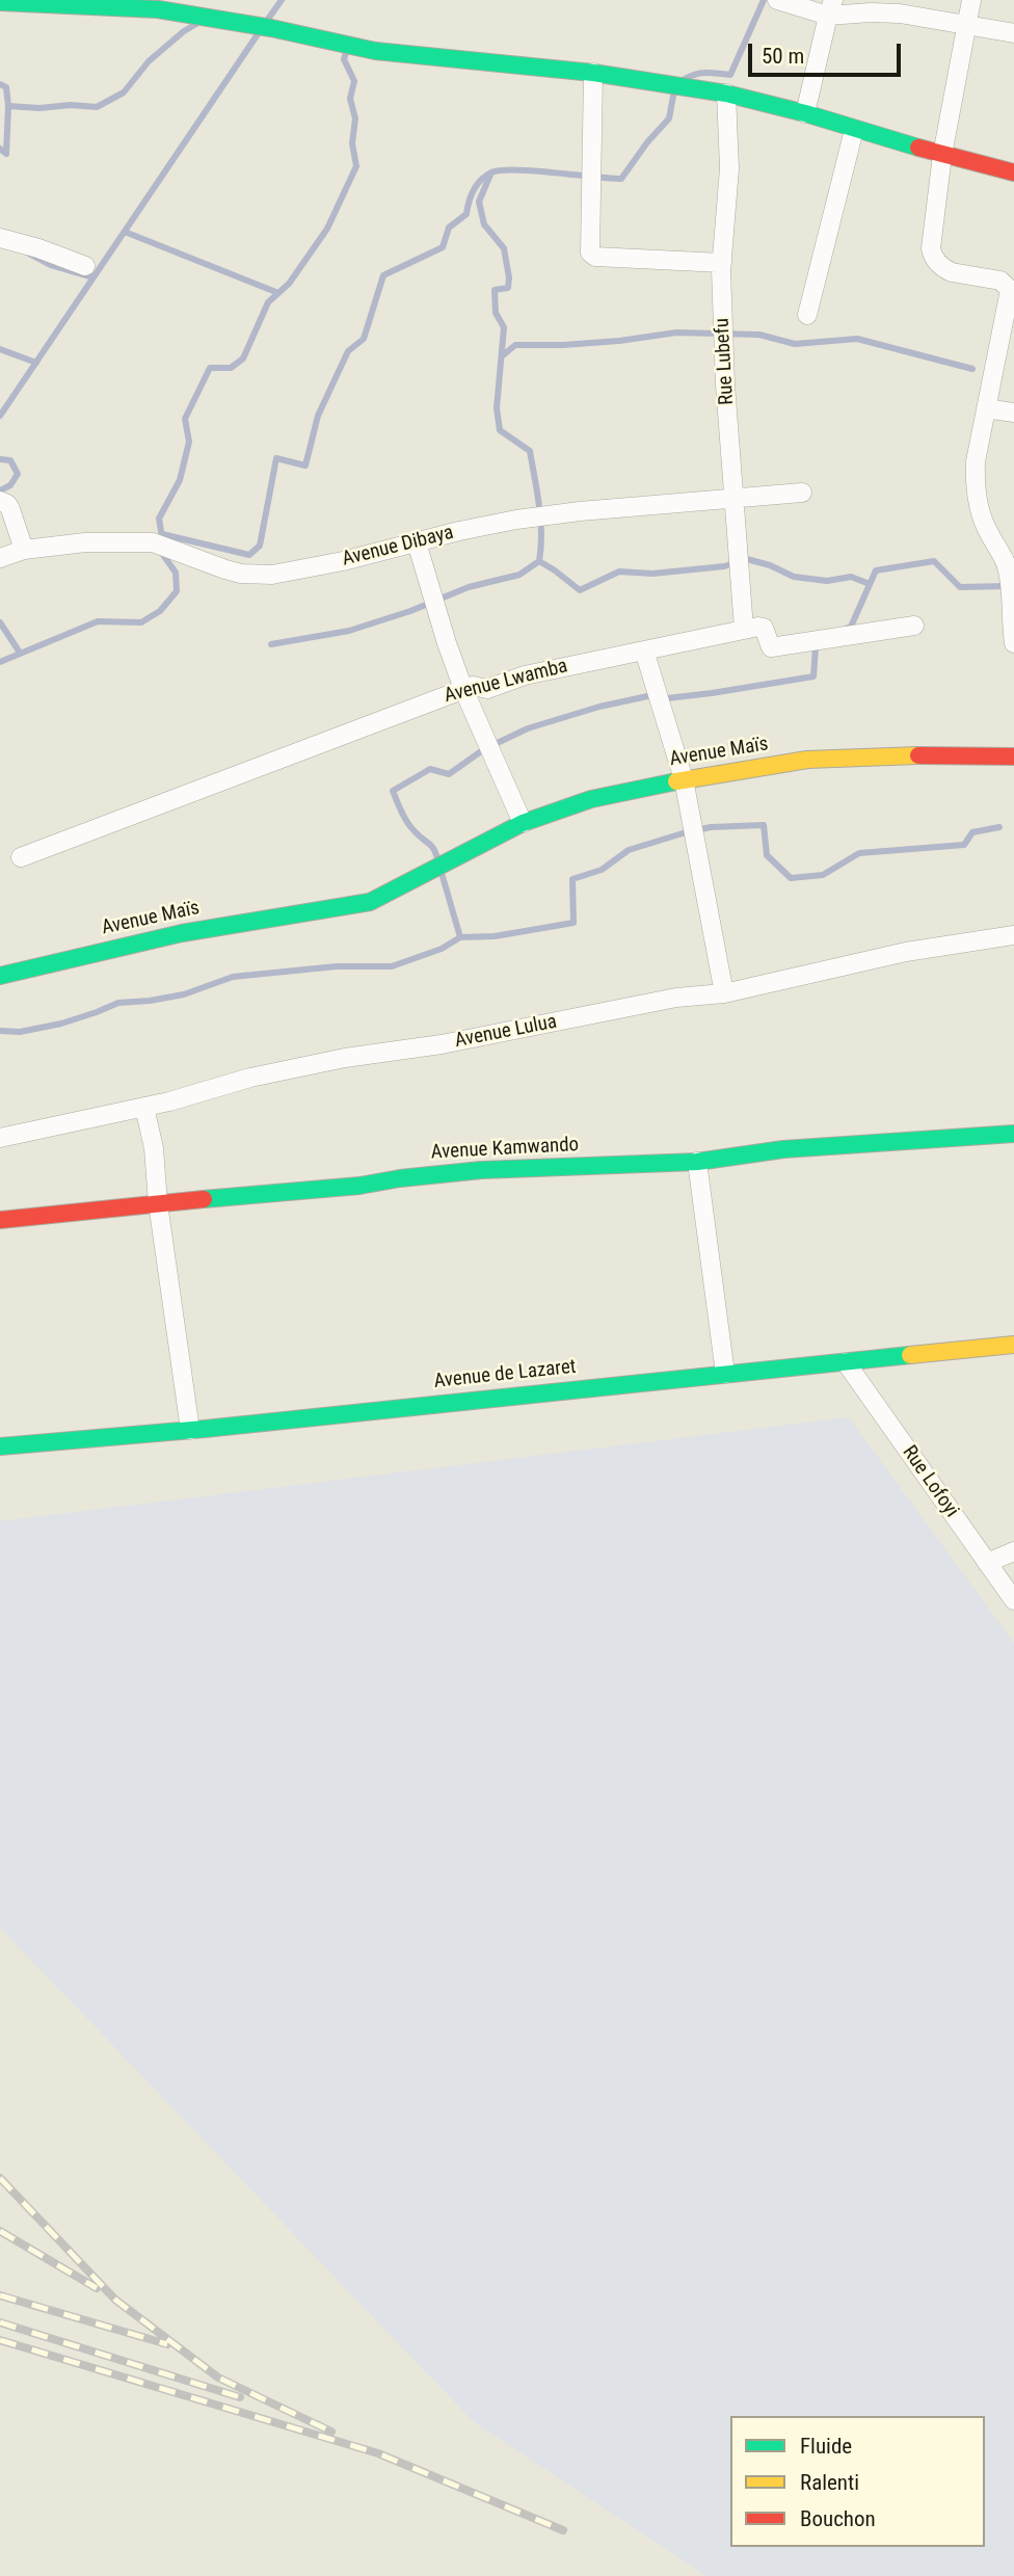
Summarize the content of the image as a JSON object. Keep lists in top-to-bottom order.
{
  "streets": {
    "street": [
      "Rue Lubefu",
      "Avenue Dibaya",
      "Avenue Lwamba",
      "Avenue Maïs",
      "Avenue Lulua",
      "Avenue Kamwando",
      "Avenue de Lazaret",
      "Rue Lofoyi"
    ]
  },
  "crossings": [
    ["Rue Lubefu", "Avenue Dibaya"],
    ["Rue Lubefu", "Avenue Lwamba"],
    ["Avenue de Lazaret", "Rue Lofoyi"]
  ],
  "legend": ["Fluide", "Ralenti", "Bouchon"],
  "scale_bar": "50 m"
}
